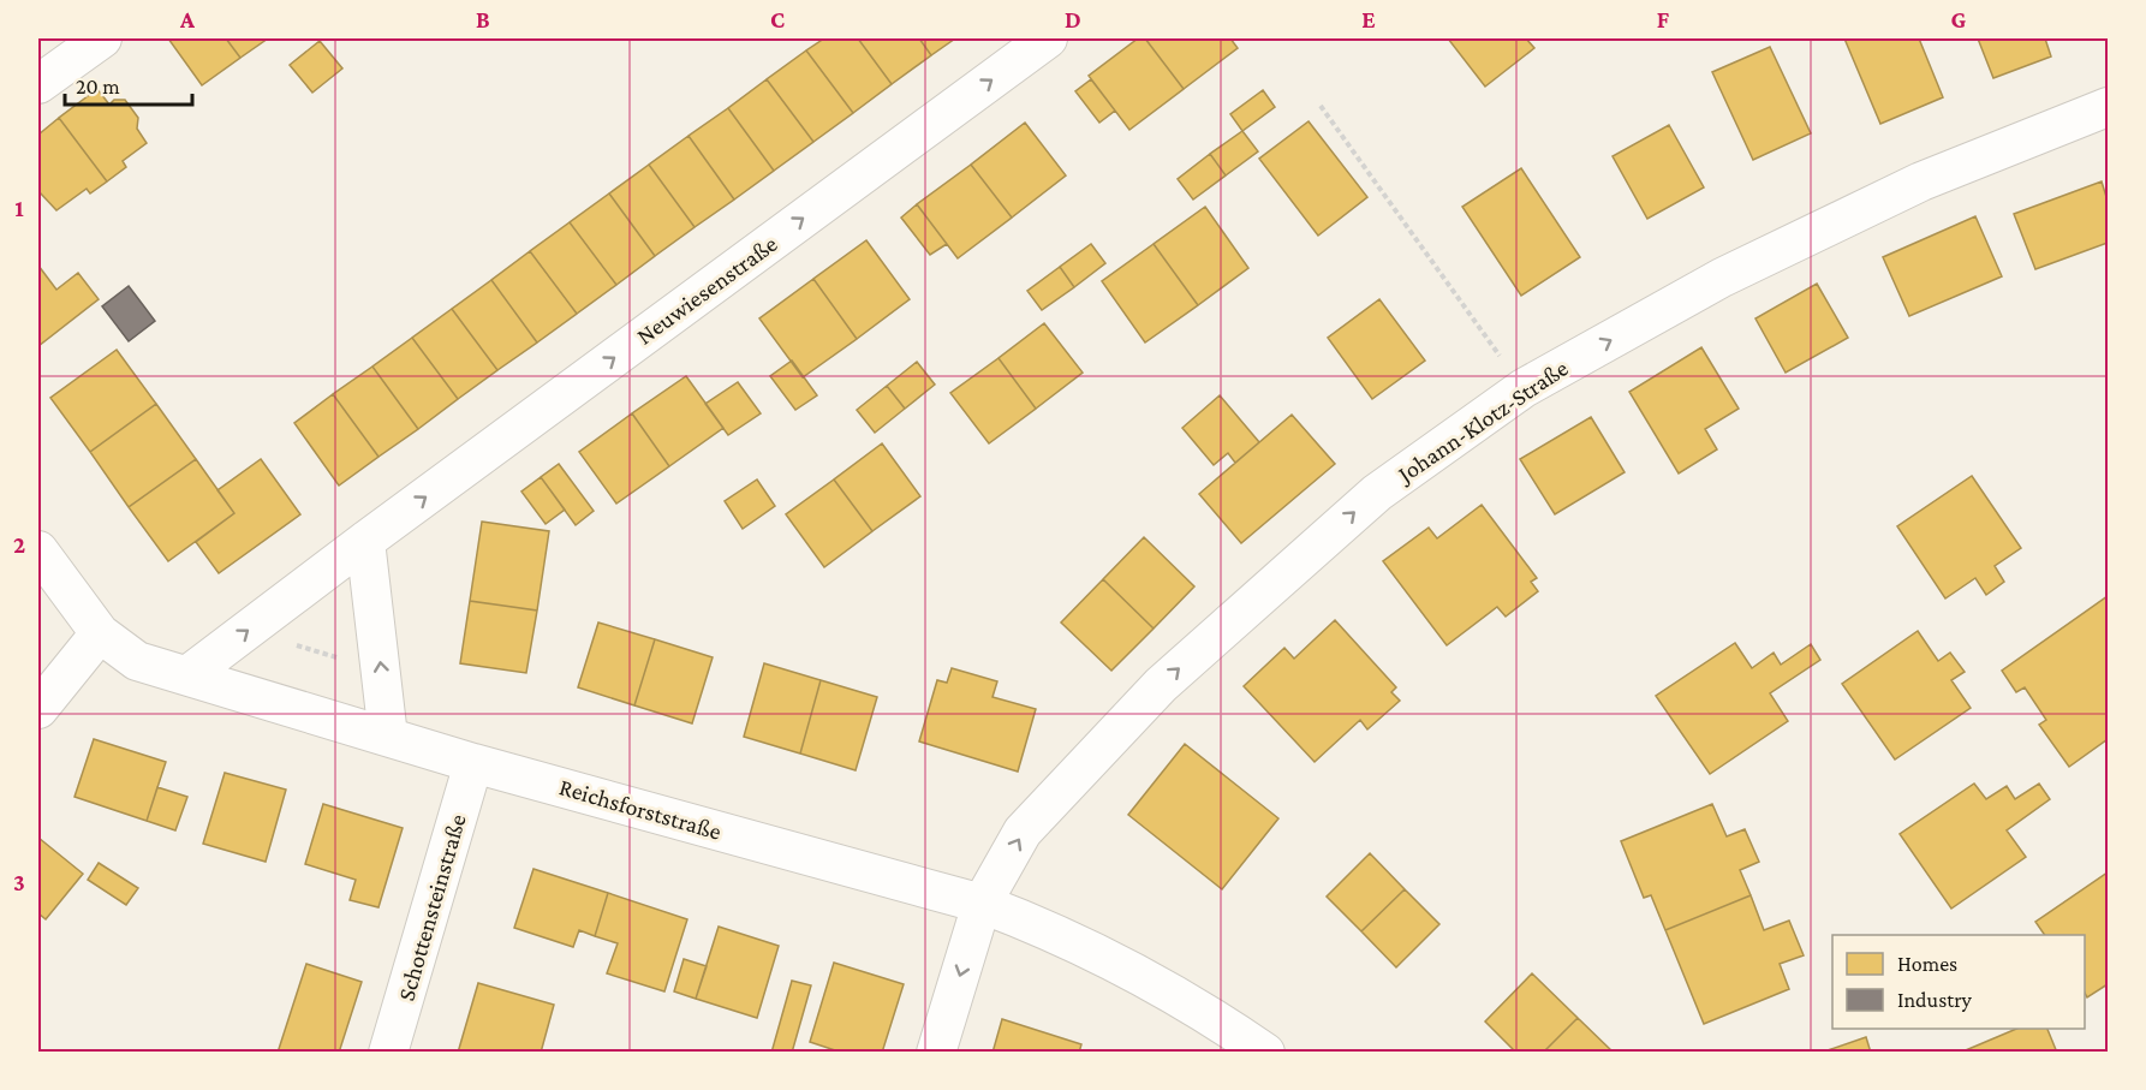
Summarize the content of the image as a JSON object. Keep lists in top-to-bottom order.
{
  "streets": {
    "street": [
      "Neuwiesenstraße",
      "Johann-Klotz-Straße",
      "Reichsforststraße",
      "Schottensteinstraße"
    ]
  },
  "crossings": [
    ["Neuwiesenstraße", "Reichsforststraße"],
    ["Johann-Klotz-Straße", "Reichsforststraße"],
    ["Reichsforststraße", "Schottensteinstraße"]
  ],
  "one_way": ["Neuwiesenstraße", "Johann-Klotz-Straße"],
  "legend": ["Homes", "Industry"],
  "scale_bar": "20 m",
  "grid": {
    "columns": [
      "A",
      "B",
      "C",
      "D",
      "E",
      "F",
      "G"
    ],
    "rows": ["1", "2", "3"]
  }
}
